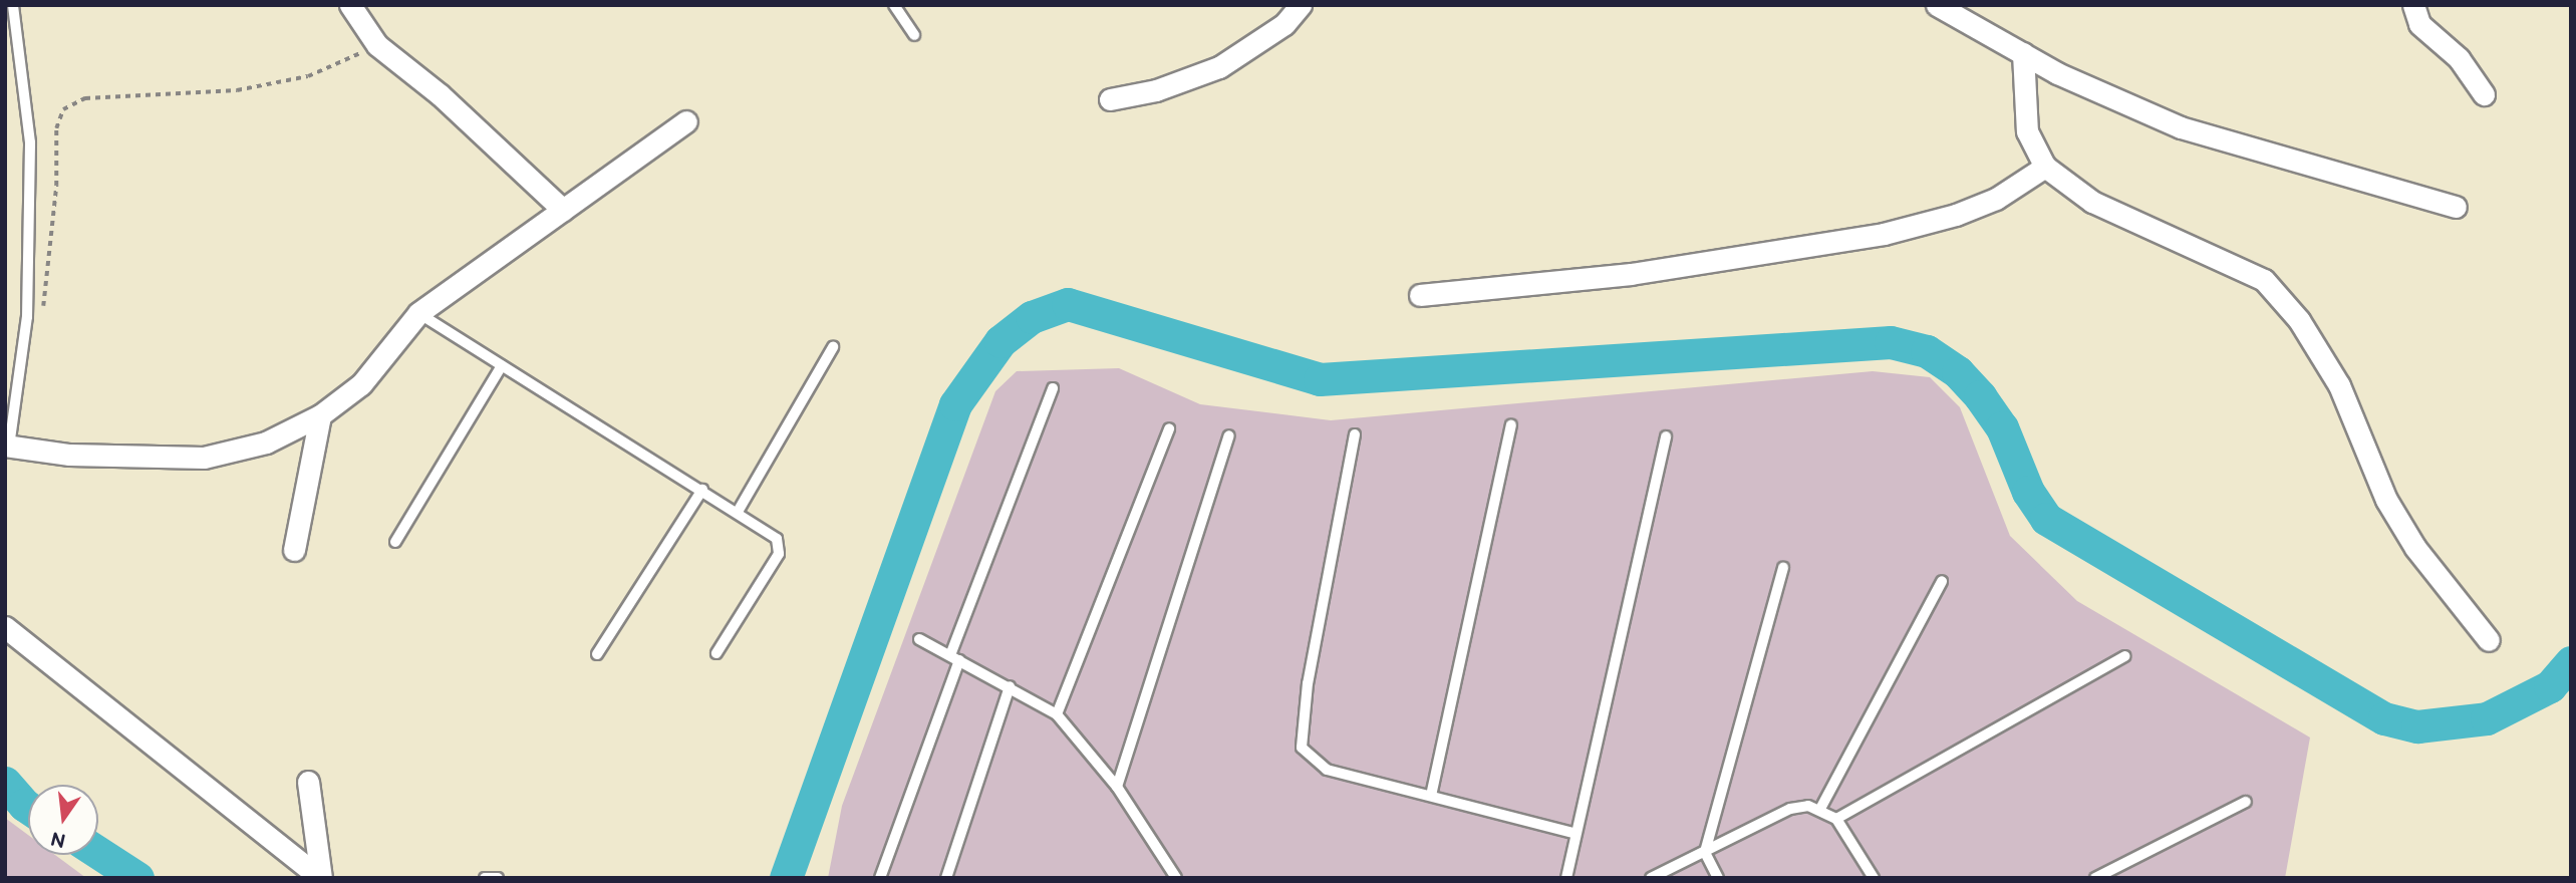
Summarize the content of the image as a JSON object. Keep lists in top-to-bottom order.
{
  "north": "bottom"
}
